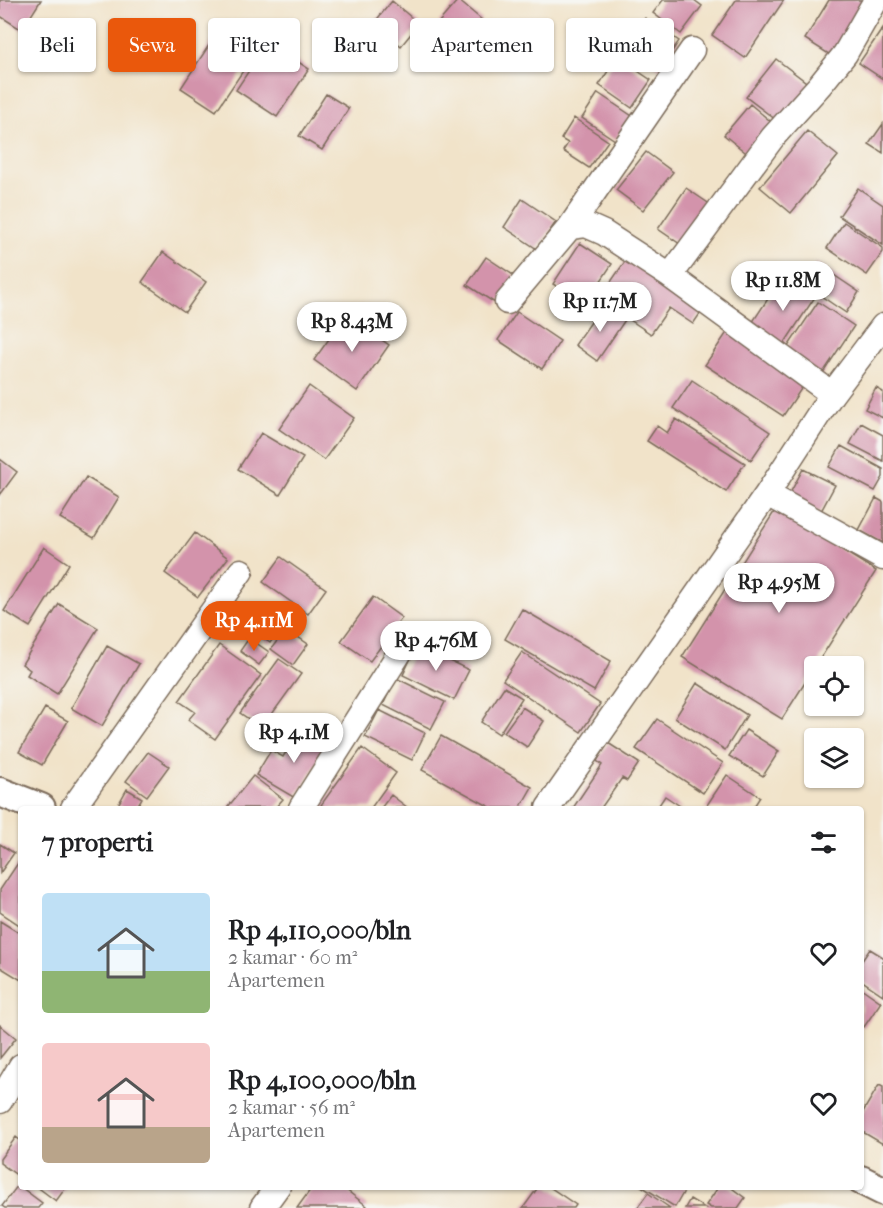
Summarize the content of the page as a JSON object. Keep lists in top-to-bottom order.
{
  "page": {
    "chip": [
      "Beli",
      "Sewa",
      "Filter",
      "Baru",
      "Apartemen",
      "Rumah"
    ],
    "price": [
      "Rp 11.8M",
      "Rp 11.7M",
      "Rp 8.43M",
      "Rp 4.95M",
      "Rp 4.11M",
      "Rp 4.76M",
      "Rp 4.1M"
    ],
    "heading": "7 properti",
    "list": [
      {
        "name": "Rp 4,110,000/bln",
        "note": "2 kamar · 60 m² · Apartemen"
      },
      {
        "name": "Rp 4,100,000/bln",
        "note": "2 kamar · 56 m² · Apartemen"
      }
    ]
  }
}
